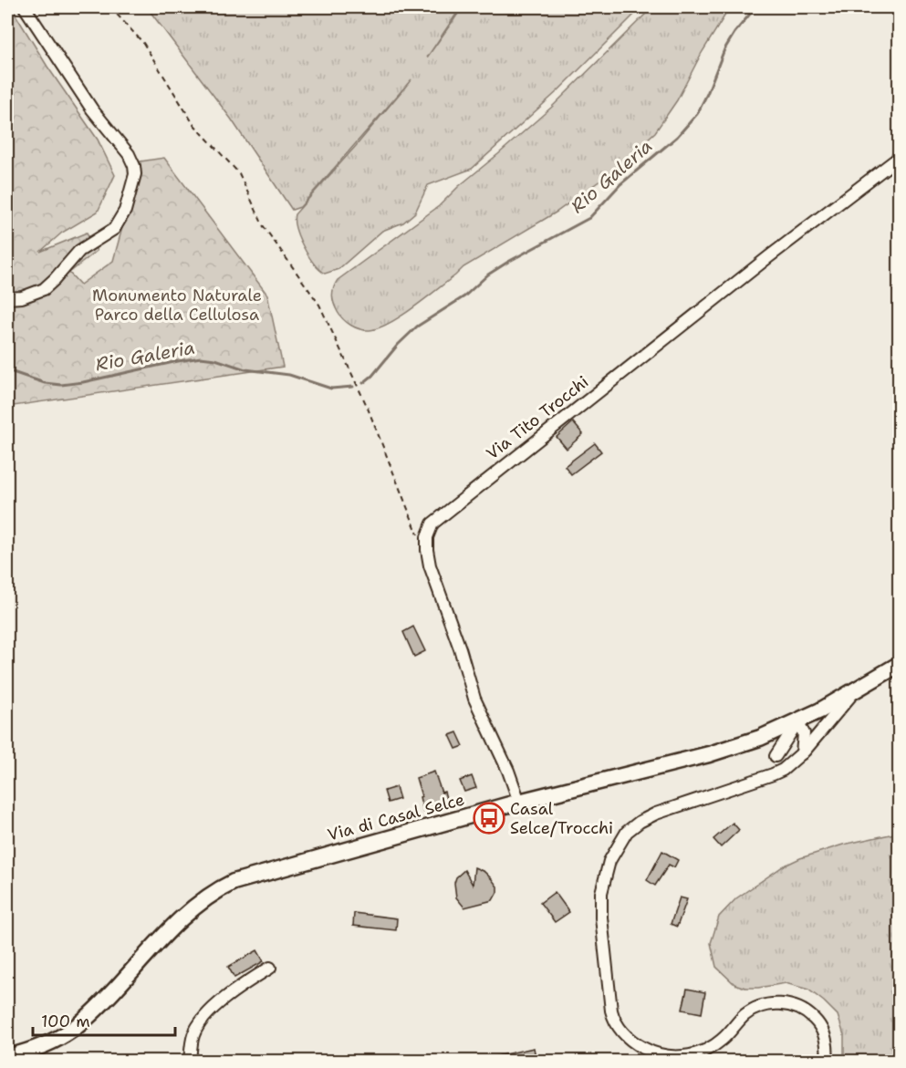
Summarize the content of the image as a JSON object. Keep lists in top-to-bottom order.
{
  "streets": {
    "main road": ["Via di Casal Selce"],
    "street": ["Via Tito Trocchi"]
  },
  "crossings": [
    ["Via Tito Trocchi", "Via di Casal Selce"]
  ],
  "water": ["Rio Galeria"],
  "parks": ["Monumento Naturale Parco della Cellulosa"],
  "places": {
    "bus stop": ["Casal Selce/Trocchi"]
  },
  "scale_bar": "100 m"
}
